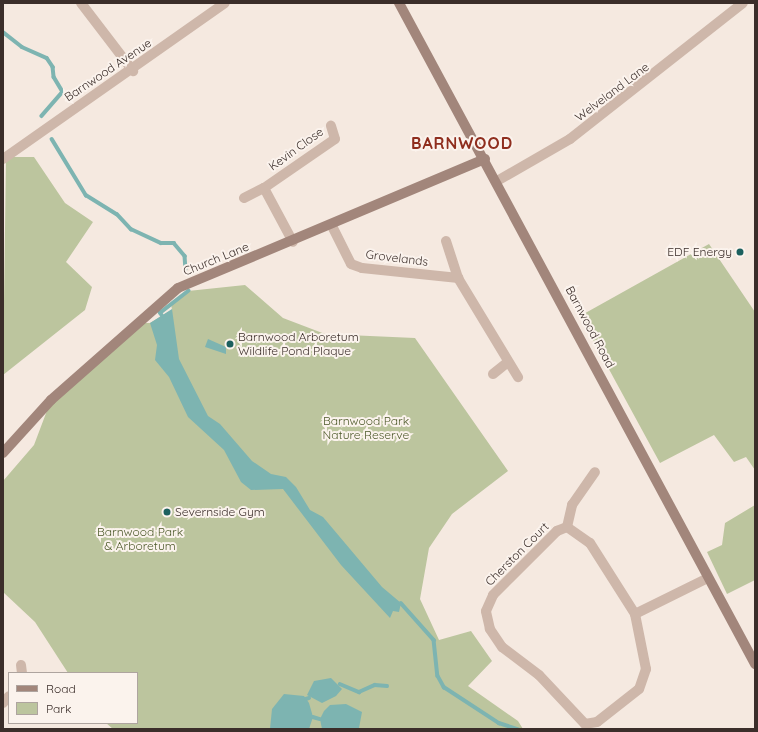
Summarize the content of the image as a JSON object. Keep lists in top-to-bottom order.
{
  "streets": {
    "street": [
      "Barnwood Avenue",
      "Welveland Lane",
      "Kevin Close",
      "Grovelands",
      "Church Lane",
      "Barnwood Road",
      "Cherston Court"
    ]
  },
  "crossings": [
    ["Welveland Lane", "Barnwood Road"],
    ["Kevin Close", "Church Lane"],
    ["Grovelands", "Church Lane"],
    ["Church Lane", "Barnwood Road"]
  ],
  "districts": ["BARNWOOD"],
  "parks": ["Barnwood Park Nature Reserve", "Barnwood Park & Arboretum"],
  "places": ["EDF Energy", "Barnwood Arboretum Wildlife Pond Plaque", "Severnside Gym"],
  "legend": ["Road", "Park"]
}
